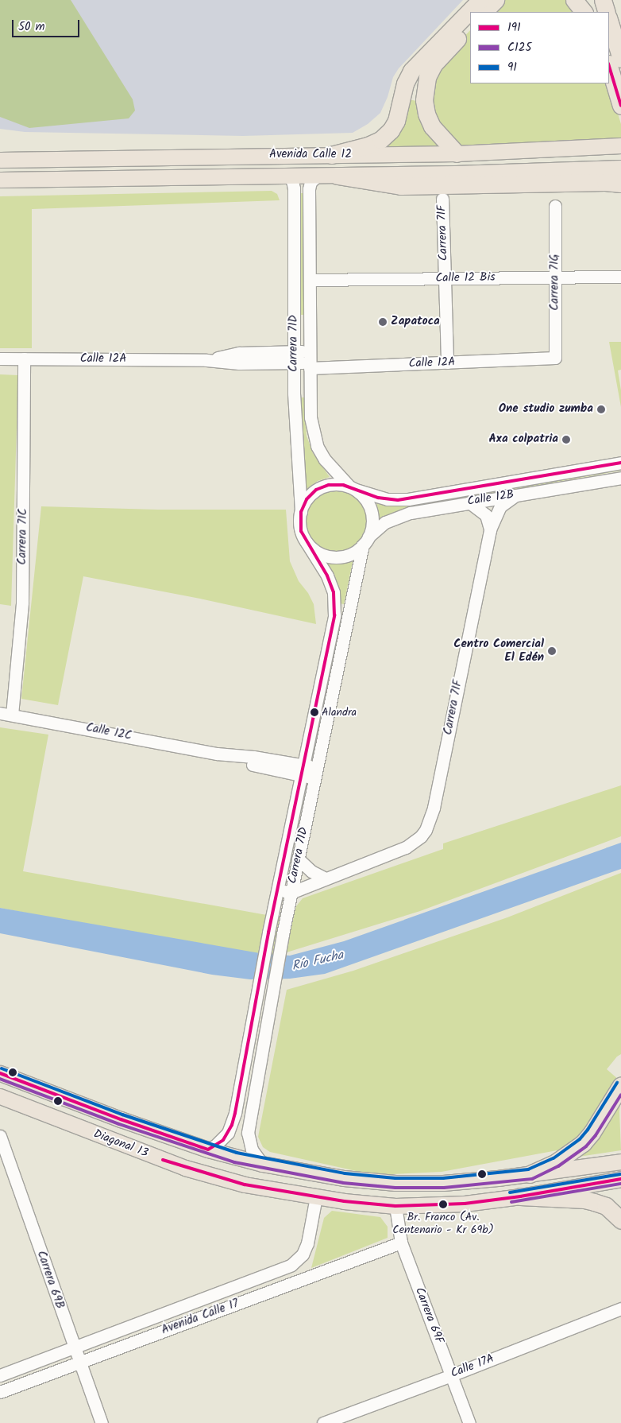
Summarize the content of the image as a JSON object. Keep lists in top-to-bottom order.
{
  "streets": {
    "main road": ["Avenida Calle 12", "Diagonal 13"],
    "street": [
      "Carrera 71F",
      "Calle 12 Bis",
      "Carrera 71G",
      "Carrera 71D",
      "Calle 12A",
      "Calle 12B",
      "Carrera 71C",
      "Calle 12C",
      "Carrera 69B",
      "Carrera 69F",
      "Avenida Calle 17",
      "Calle 17A"
    ]
  },
  "crossings": [
    ["Avenida Calle 12", "Carrera 71D"],
    ["Carrera 71F", "Calle 12 Bis"],
    ["Carrera 71F", "Calle 12A"],
    ["Carrera 71F", "Calle 12B"],
    ["Calle 12 Bis", "Carrera 71G"],
    ["Calle 12 Bis", "Carrera 71D"],
    ["Carrera 71G", "Calle 12A"],
    ["Carrera 71D", "Calle 12A"],
    ["Carrera 71D", "Calle 12B"],
    ["Carrera 71D", "Calle 12C"],
    ["Carrera 71D", "Diagonal 13"],
    ["Calle 12A", "Carrera 71C"],
    ["Carrera 71C", "Calle 12C"],
    ["Diagonal 13", "Carrera 69F"],
    ["Diagonal 13", "Avenida Calle 17"],
    ["Carrera 69B", "Avenida Calle 17"],
    ["Carrera 69F", "Avenida Calle 17"],
    ["Carrera 69F", "Calle 17A"]
  ],
  "water": ["Río Fucha"],
  "places": [
    "Zapatoca",
    "One studio zumba",
    "Axa colpatria",
    "Centro Comercial El Edén",
    "Alandra",
    "Br. Franco (Av. Centenario - Kr 69b)"
  ],
  "lines": ["transit line 191", "transit line 91", "transit line C125"],
  "legend": ["191", "C125", "91"],
  "scale_bar": "50 m"
}
